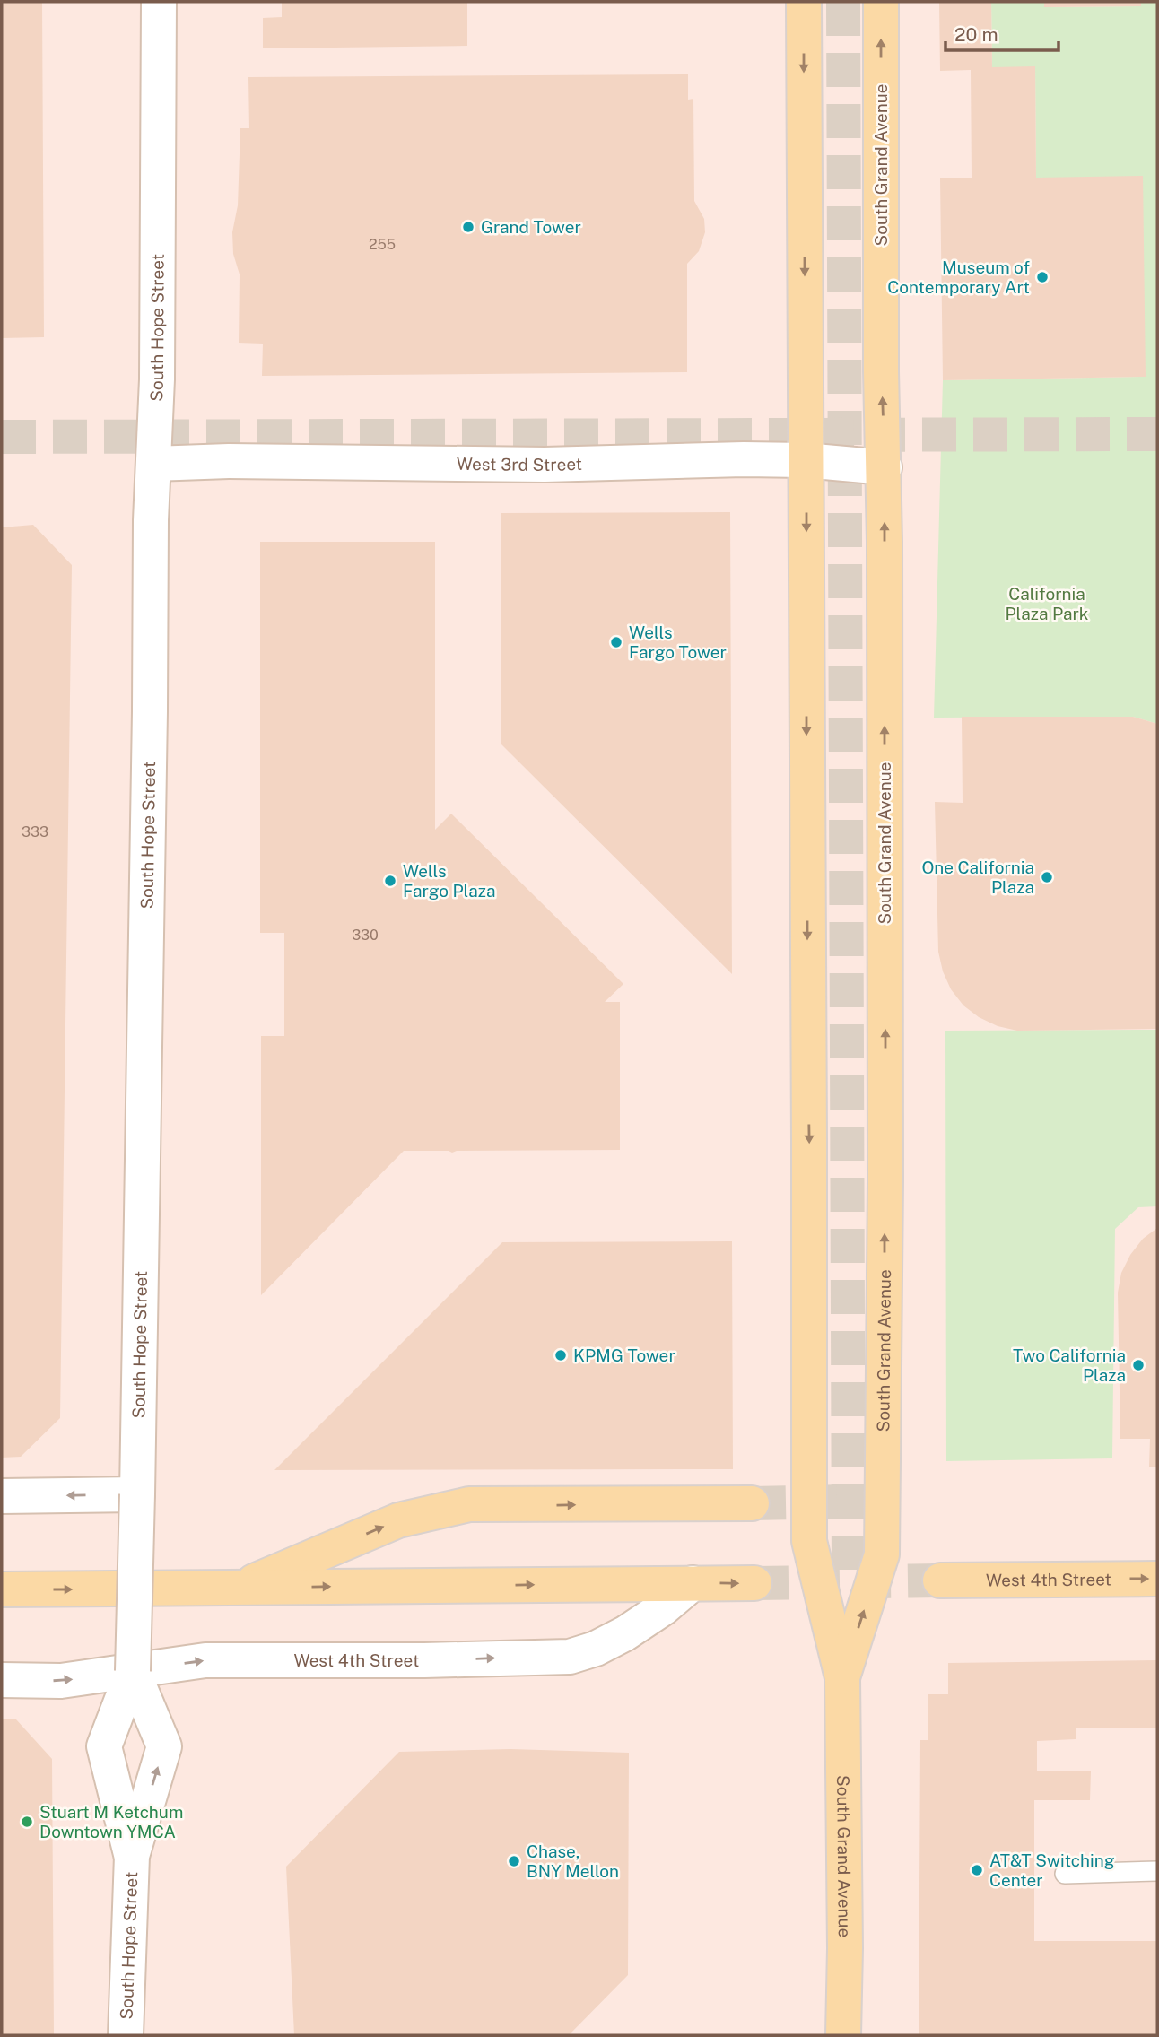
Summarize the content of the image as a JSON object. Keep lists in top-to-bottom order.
{
  "streets": {
    "main road": [
      "South Grand Avenue",
      "South Hope Street",
      "West 3rd Street",
      "West 4th Street"
    ]
  },
  "crossings": [
    ["South Grand Avenue", "West 3rd Street"],
    ["South Hope Street", "West 3rd Street"],
    ["South Hope Street", "West 4th Street"]
  ],
  "parks": ["California Plaza Park"],
  "places": [
    "Grand Tower",
    "Museum of Contemporary Art",
    "Wells Fargo Tower",
    "One California Plaza",
    "Wells Fargo Plaza",
    "KPMG Tower",
    "Two California Plaza",
    "Stuart M Ketchum Downtown YMCA",
    "Chase, BNY Mellon",
    "AT&T Switching Center"
  ],
  "house_numbers": ["255", "333", "330"],
  "scale_bar": "20 m"
}
